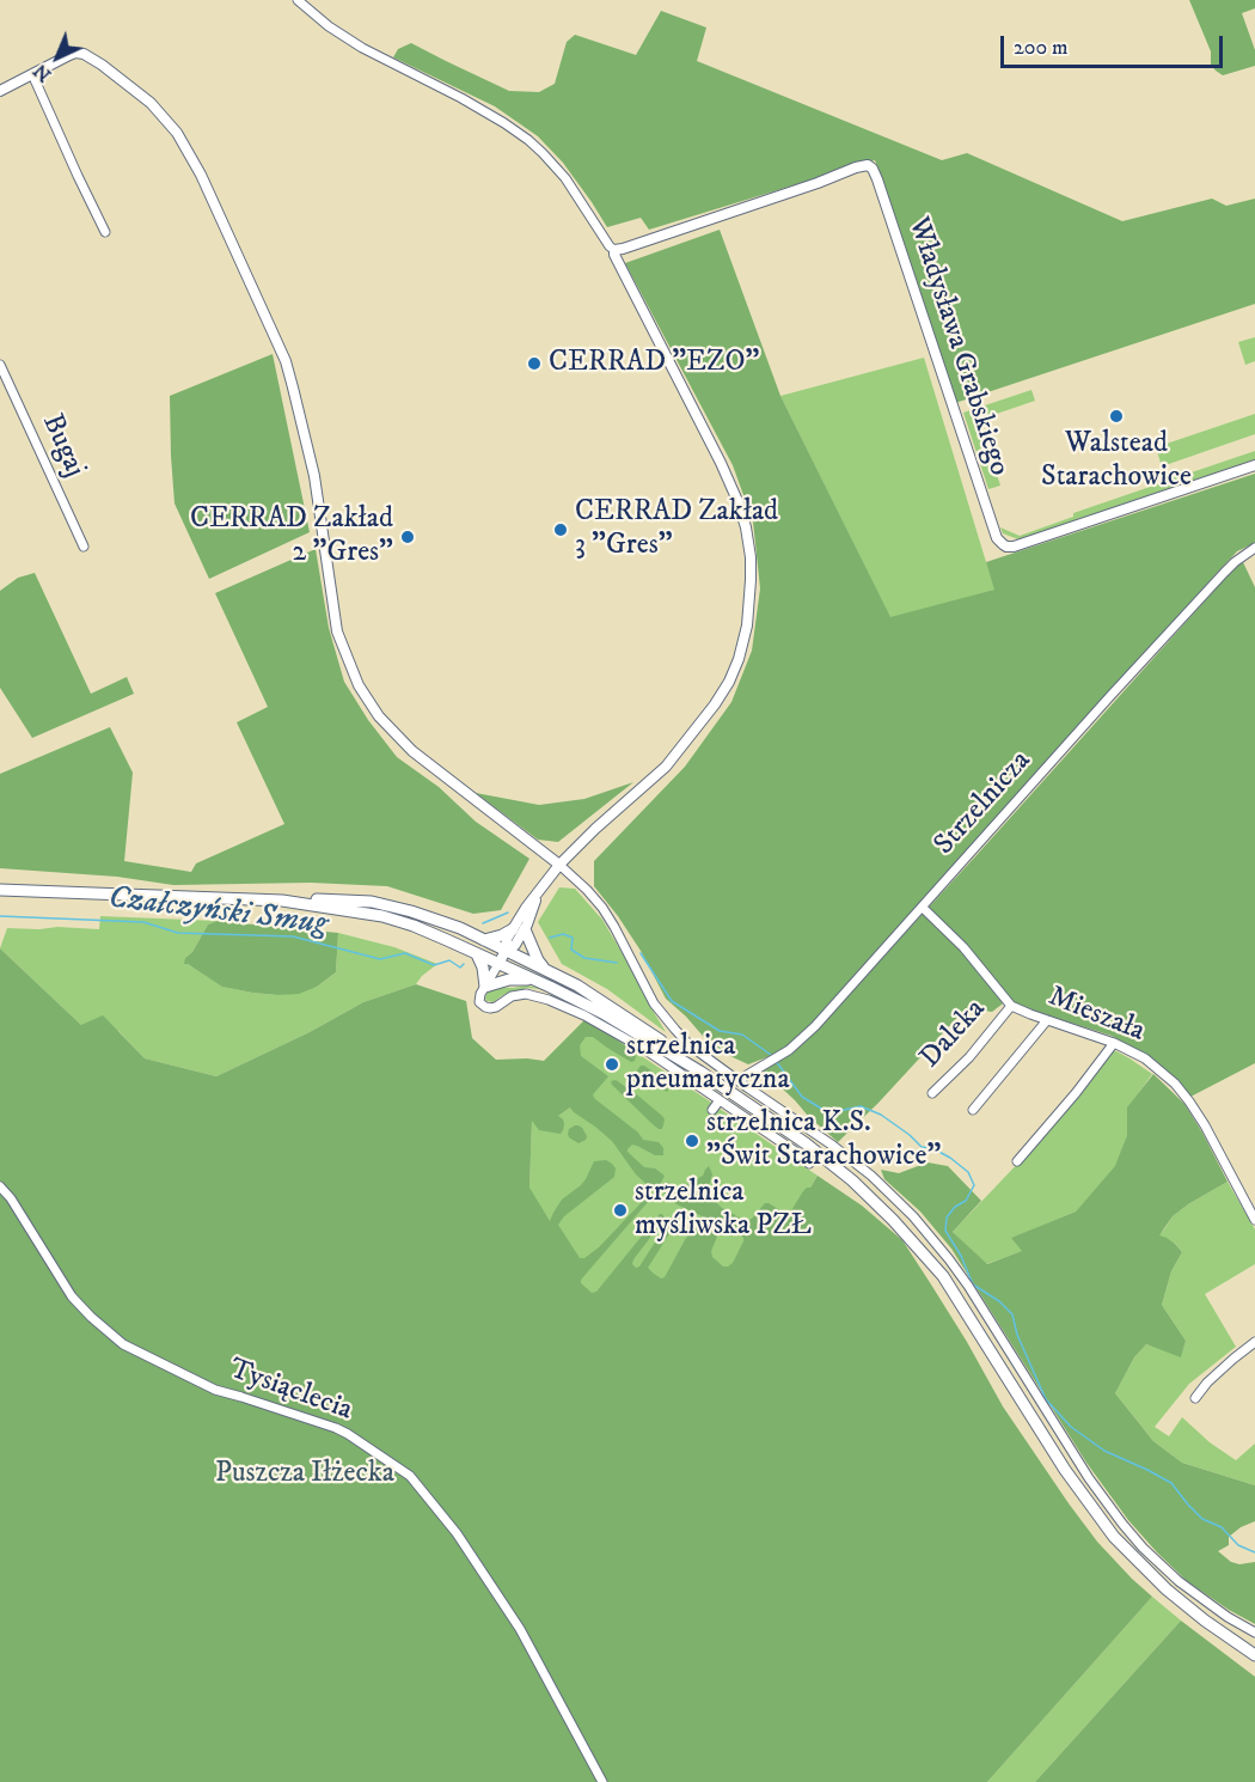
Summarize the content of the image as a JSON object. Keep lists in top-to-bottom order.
{
  "streets": {
    "street": [
      "Władysława Grabskiego",
      "Bugaj",
      "Strzelnicza",
      "Mieszała",
      "Daleka",
      "Tysiąclecia"
    ]
  },
  "crossings": [
    ["Strzelnicza", "Mieszała"],
    ["Mieszała", "Daleka"]
  ],
  "water": ["Czałczyński Smug"],
  "parks": ["Puszcza Iłżecka"],
  "places": [
    "CERRAD \"EZO\"",
    "Walstead Starachowice",
    "CERRAD Zakład 3 \"Gres\"",
    "CERRAD Zakład 2 \"Gres\"",
    "strzelnica pneumatyczna",
    "strzelnica K.S. \"Świt Starachowice\"",
    "strzelnica myśliwska PZŁ"
  ],
  "scale_bar": "200 m",
  "north": "bottom left"
}
